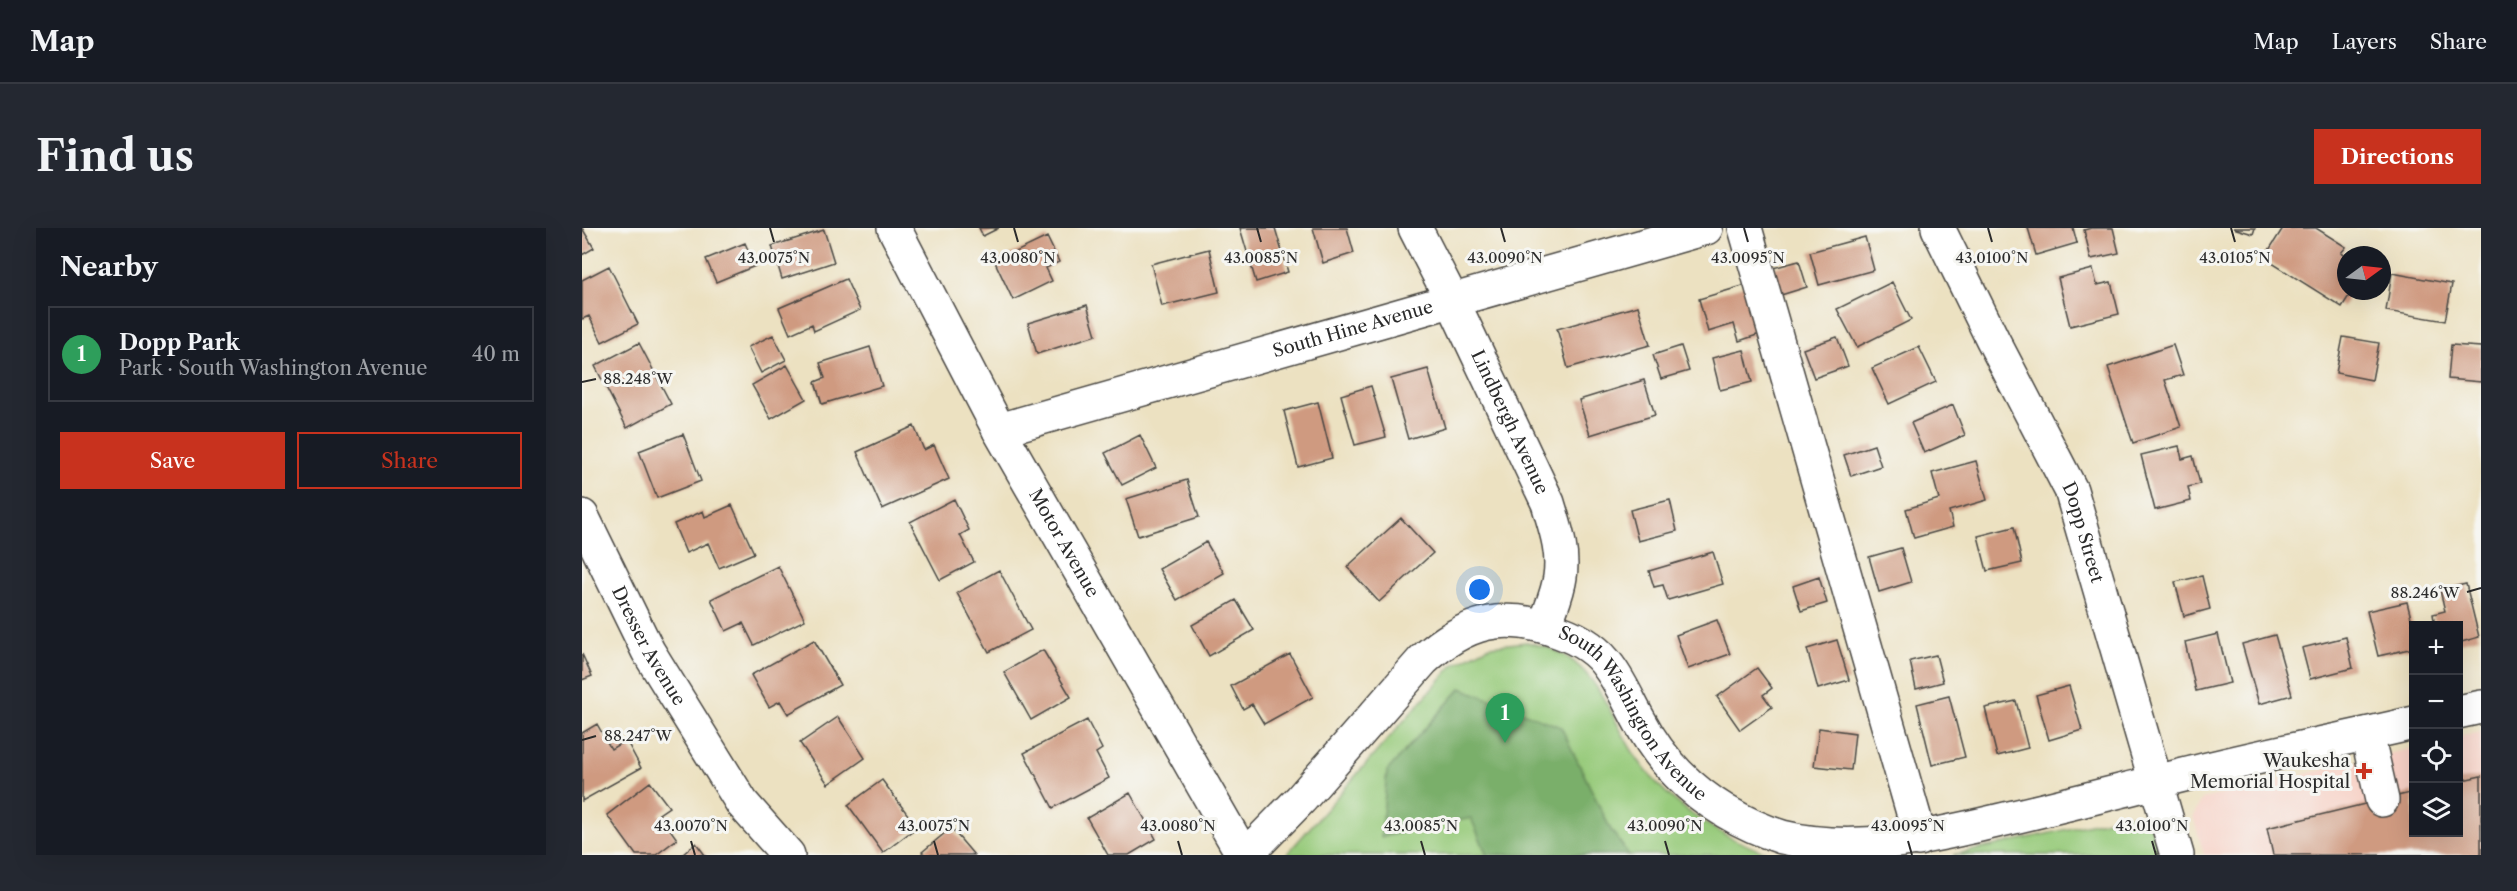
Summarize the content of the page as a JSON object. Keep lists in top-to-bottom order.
{
  "streets": {
    "street": [
      "South Hine Avenue",
      "Lindbergh Avenue",
      "Dopp Street",
      "Motor Avenue",
      "Dresser Avenue",
      "South Washington Avenue"
    ]
  },
  "crossings": [
    ["South Hine Avenue", "Lindbergh Avenue"],
    ["South Hine Avenue", "Motor Avenue"],
    ["Lindbergh Avenue", "South Washington Avenue"],
    ["Dopp Street", "South Washington Avenue"],
    ["Motor Avenue", "South Washington Avenue"]
  ],
  "places": {
    "health": ["Waukesha Memorial Hospital"]
  },
  "north": "right",
  "page": {
    "header": "Map",
    "nav": ["Map", "Layers", "Share"],
    "buttons": [
      "Directions",
      ["Save", "Share"]
    ],
    "title": "Find us",
    "heading": "Nearby",
    "list": [
      {
        "mark": "1",
        "name": "Dopp Park",
        "note": "Park · South Washington Avenue",
        "value": "40 m"
      }
    ],
    "map_buttons": ["+", "−"],
    "pins": "1"
  },
  "coordinates": [
    "43.0075°N",
    "43.0080°N",
    "43.0090°N",
    "43.0095°N",
    "43.0100°N",
    "43.0085°N",
    "43.0105°N",
    "88.248°W",
    "88.246°W",
    "88.247°W",
    "43.0070°N"
  ]
}
